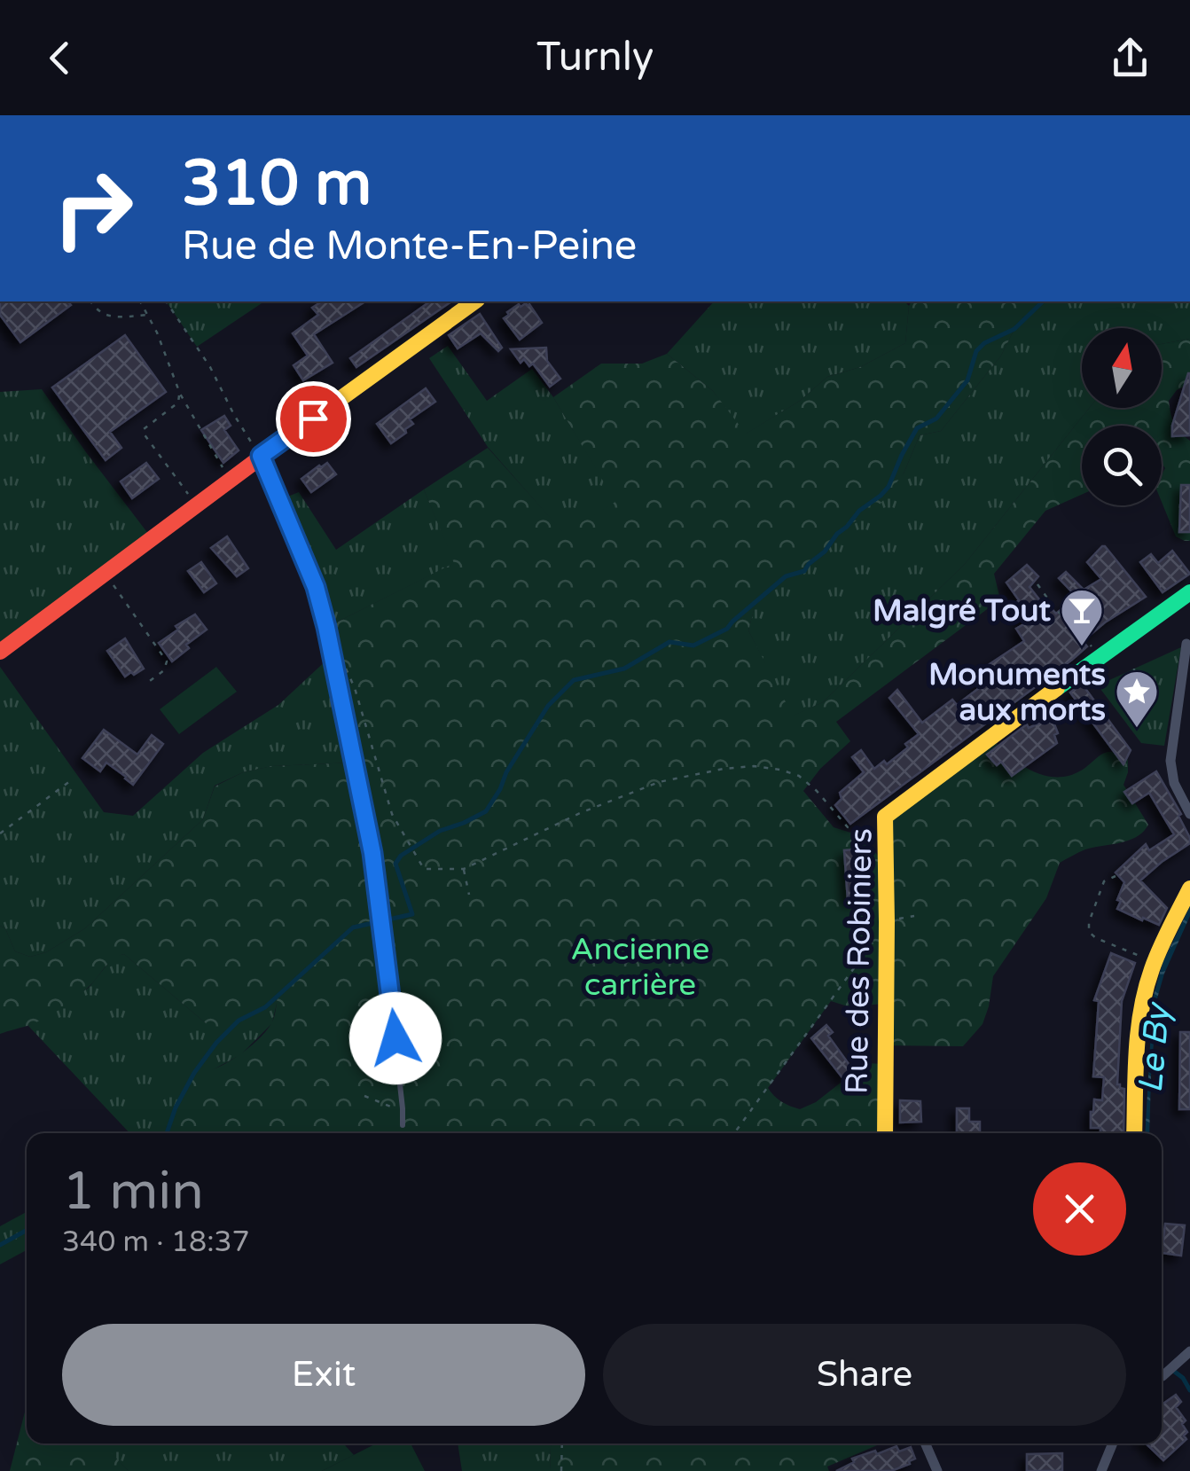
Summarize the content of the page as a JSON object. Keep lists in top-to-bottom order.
{
  "streets": {
    "street": ["Rue des Robiniers"]
  },
  "water": ["Le By"],
  "parks": ["Ancienne carrière"],
  "places": {
    "bar": ["Malgré Tout"],
    "place": ["Monuments aux morts"]
  },
  "north": "top",
  "page": {
    "header": "Turnly",
    "turn": ["310 m", "Rue de Monte-En-Peine"],
    "heading": ["1 min", "340 m · 18:37"],
    "buttons": ["Exit", "Share"]
  }
}
